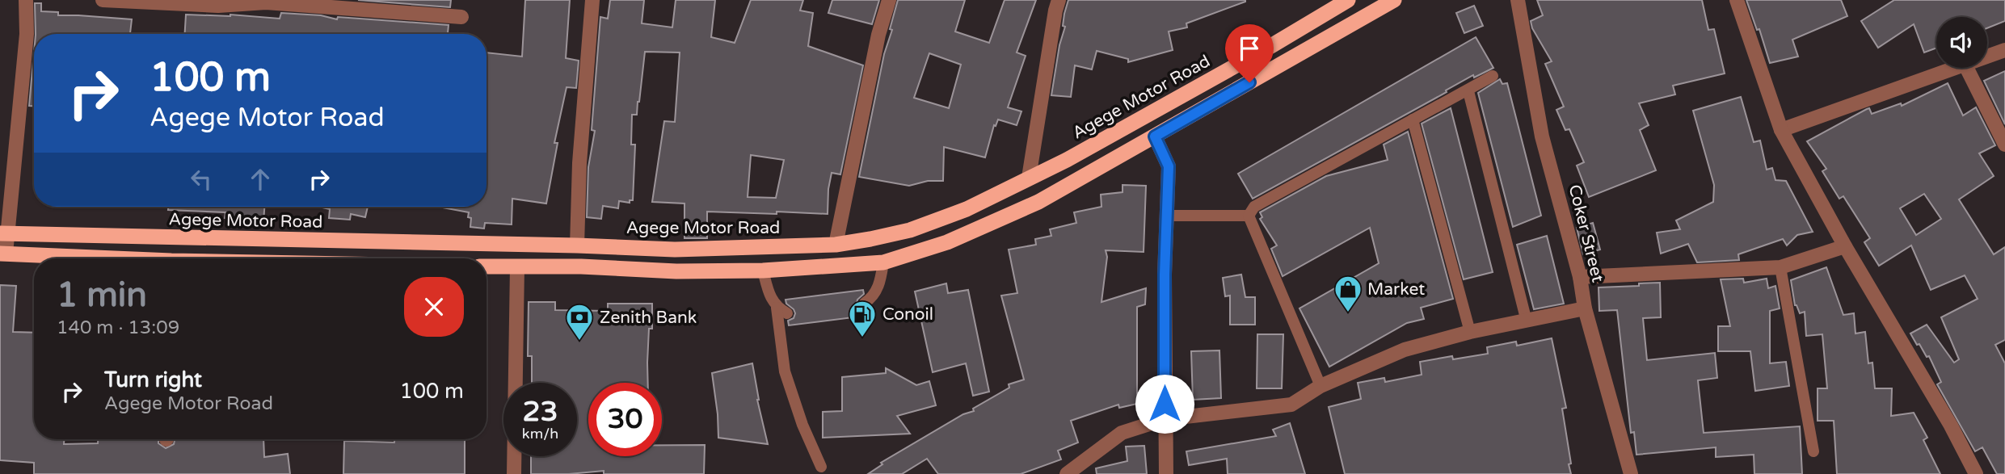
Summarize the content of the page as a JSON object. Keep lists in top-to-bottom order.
{
  "streets": {
    "highway": ["Agege Motor Road"],
    "street": ["Coker Street"]
  },
  "places": {
    "shop": ["Market"],
    "fuel station": ["Conoil"],
    "bank": ["Zenith Bank"]
  },
  "page": {
    "turn": ["100 m", "Agege Motor Road"],
    "heading": ["1 min", "140 m · 13:09"],
    "list": [
      {
        "name": "Turn right",
        "note": "Agege Motor Road",
        "value": "100 m"
      }
    ],
    "speed": "23 km/h",
    "limit": "30"
  }
}
